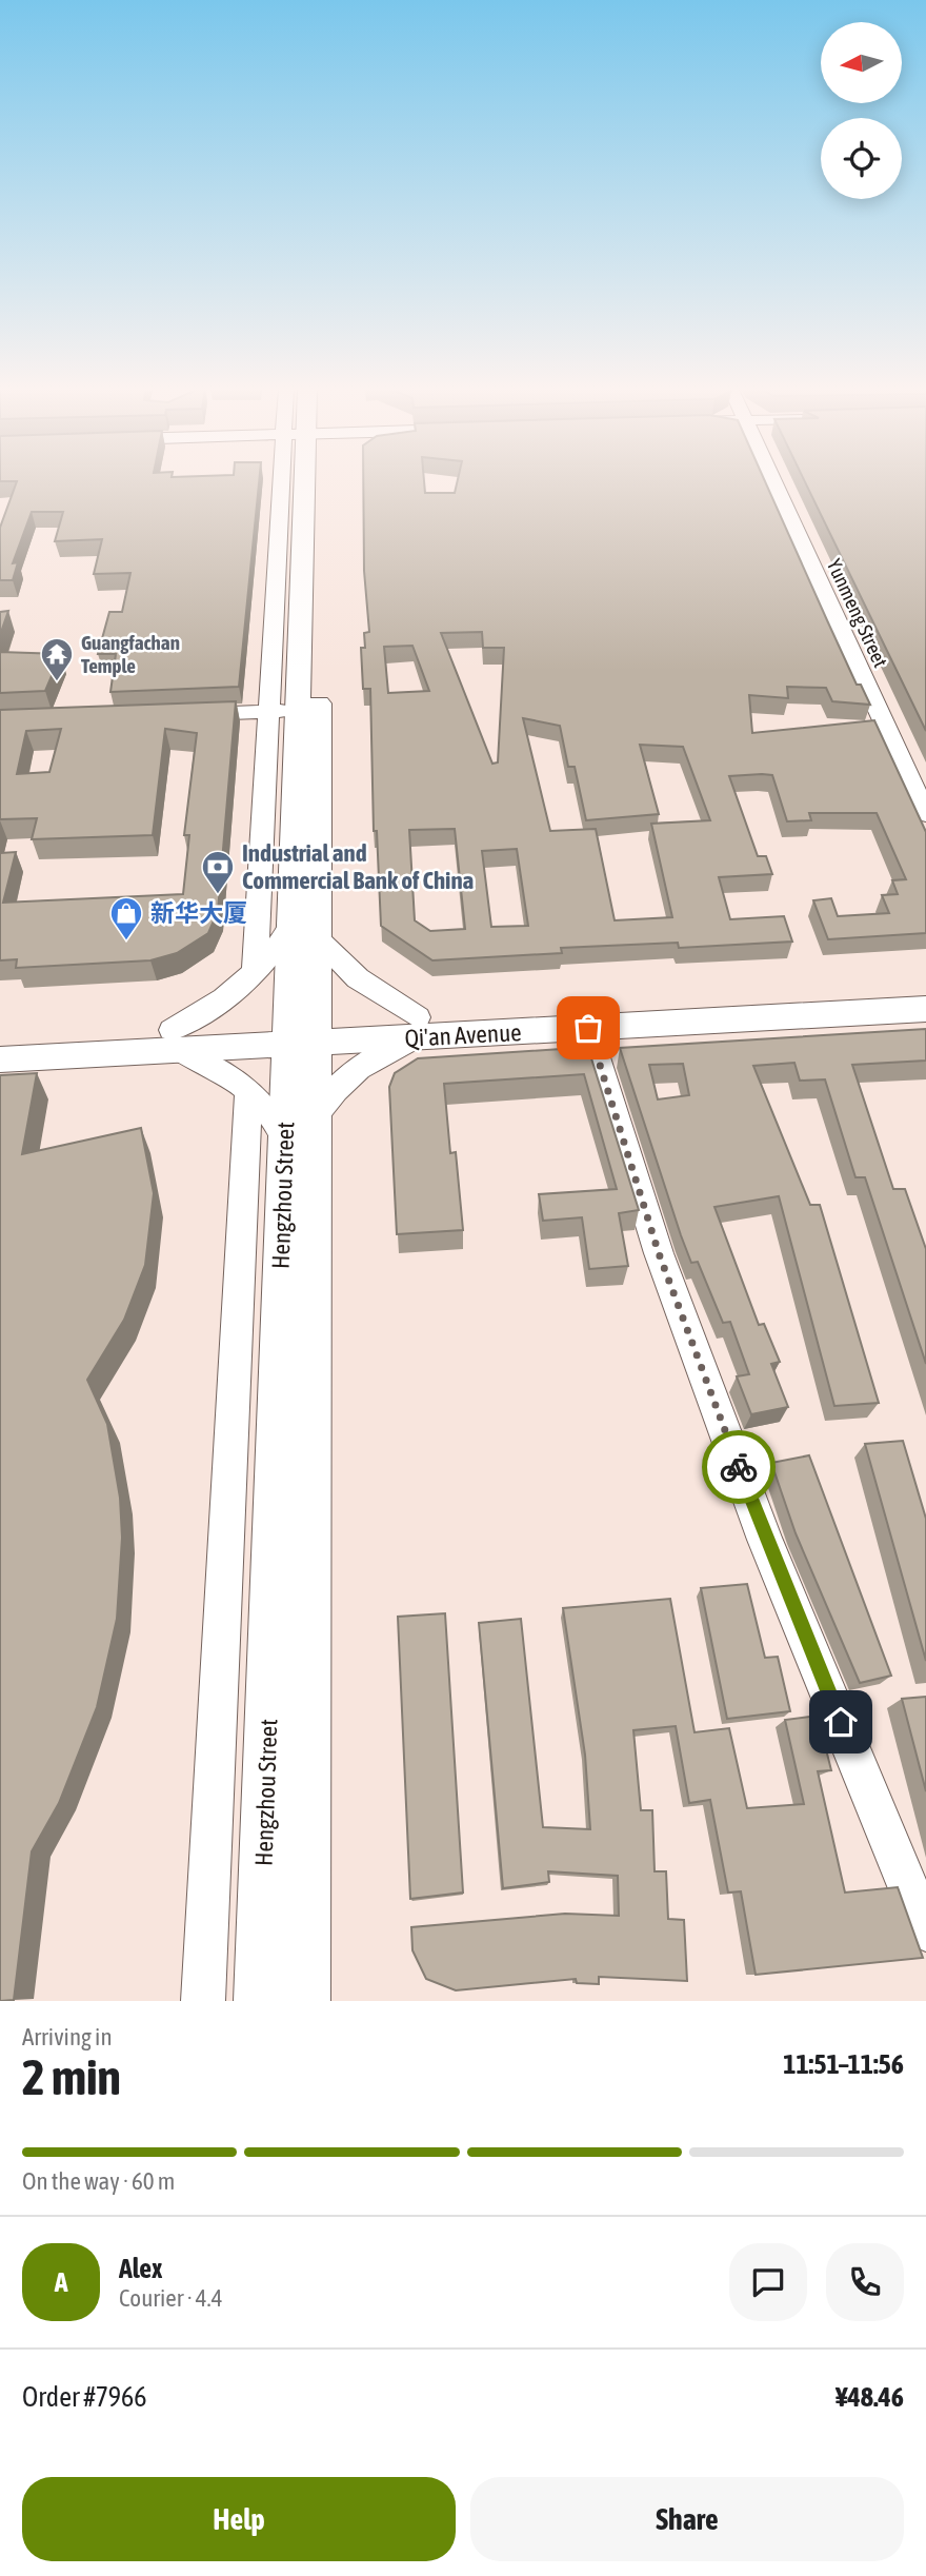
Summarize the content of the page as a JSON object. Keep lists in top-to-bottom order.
{
  "streets": {
    "main road": ["Qi'an Avenue", "Hengzhou Street"],
    "street": ["Yunmeng Street"]
  },
  "crossings": [
    ["Qi'an Avenue", "Hengzhou Street"]
  ],
  "places": {
    "temple": ["Guangfachan Temple"],
    "bank": ["Industrial and Commercial Bank of China"],
    "shop": ["新华大厦"]
  },
  "north": "left",
  "page": {
    "heading": ["2 min", "Arriving in", "11:51–11:56"],
    "panel": [
      "Alex",
      "Courier · 4.4",
      "Order #7966",
      "¥48.46"
    ],
    "bar": "On the way · 60 m",
    "round": "A",
    "buttons": ["Help", "Share"]
  }
}
